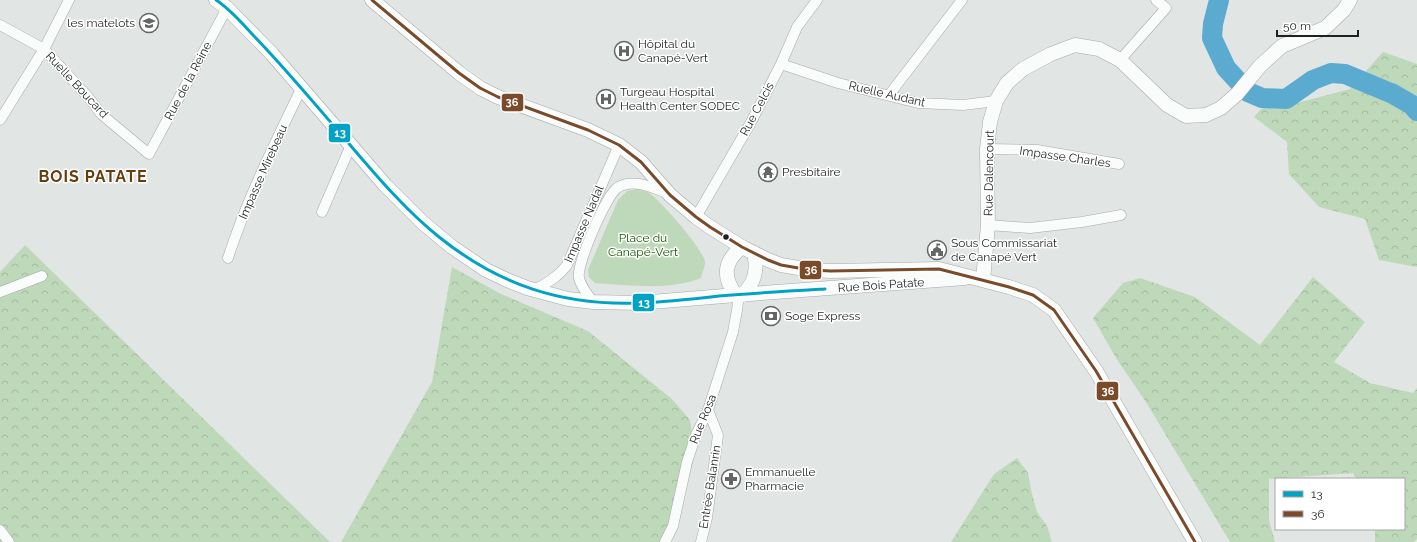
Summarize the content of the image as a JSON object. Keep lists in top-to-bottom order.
{
  "streets": {
    "street": [
      "Rue de la Reine",
      "Ruelle Boucard",
      "Ruelle Audant",
      "Rue Celcis",
      "Impasse Charles",
      "Impasse Mirebeau",
      "Rue Dalencourt",
      "Impasse Nadal",
      "Rue Bois Patate",
      "Rue Rosa",
      "Entrée Balanrin"
    ]
  },
  "crossings": [
    ["Rue de la Reine", "Ruelle Boucard"],
    ["Rue de la Reine", "Rue Bois Patate"],
    ["Ruelle Audant", "Rue Celcis"],
    ["Ruelle Audant", "Rue Dalencourt"],
    ["Impasse Charles", "Rue Dalencourt"],
    ["Impasse Mirebeau", "Rue Bois Patate"],
    ["Impasse Nadal", "Rue Bois Patate"],
    ["Rue Bois Patate", "Rue Rosa"],
    ["Rue Rosa", "Entrée Balanrin"]
  ],
  "districts": ["BOIS PATATE"],
  "parks": ["Place du Canapé-Vert"],
  "places": {
    "school or university": ["les matelots"],
    "hospital": ["Hôpital du Canapé-Vert", "Turgeau Hospital Health Center SODEC"],
    "temple": ["Presbitaire"],
    "public building": ["Sous Commissariat de Canapé Vert"],
    "bank": ["Soge Express"],
    "pharmacy": ["Emmanuelle Pharmacie"]
  },
  "lines": ["transit line 13", "transit line 36"],
  "legend": ["13", "36"],
  "scale_bar": "50 m"
}
